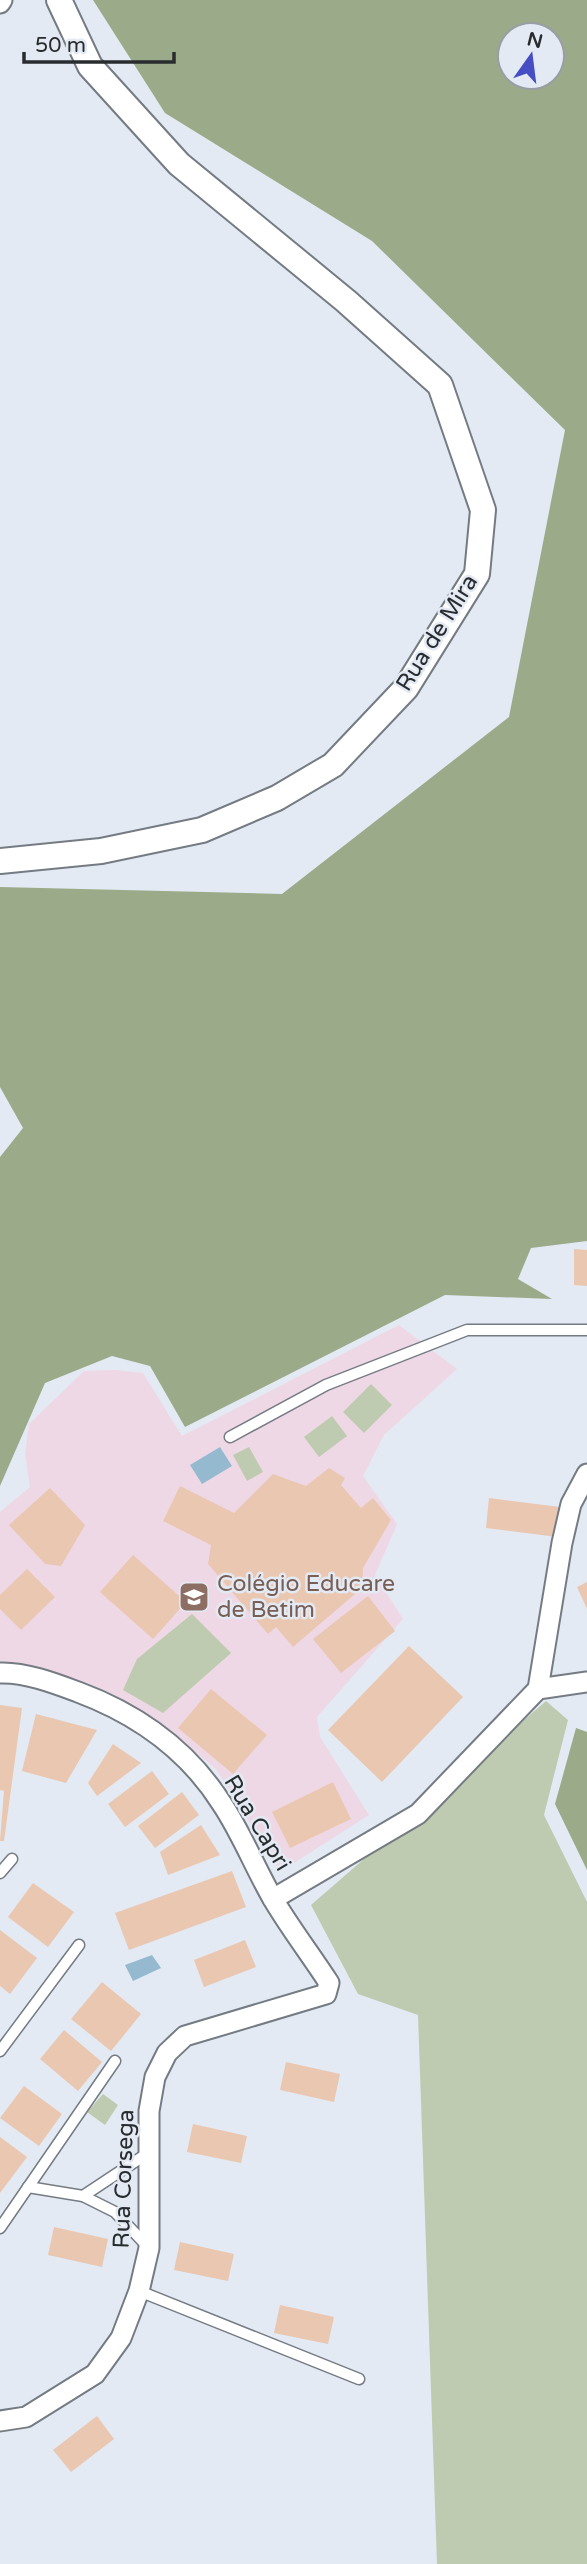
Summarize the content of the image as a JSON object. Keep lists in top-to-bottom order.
{
  "streets": {
    "street": ["Rua de Mira", "Rua Capri", "Rua Corsega"]
  },
  "crossings": [
    ["Rua Capri", "Rua Corsega"]
  ],
  "places": {
    "school or university": ["Colégio Educare de Betim"]
  },
  "scale_bar": "50 m",
  "north": "top"
}
